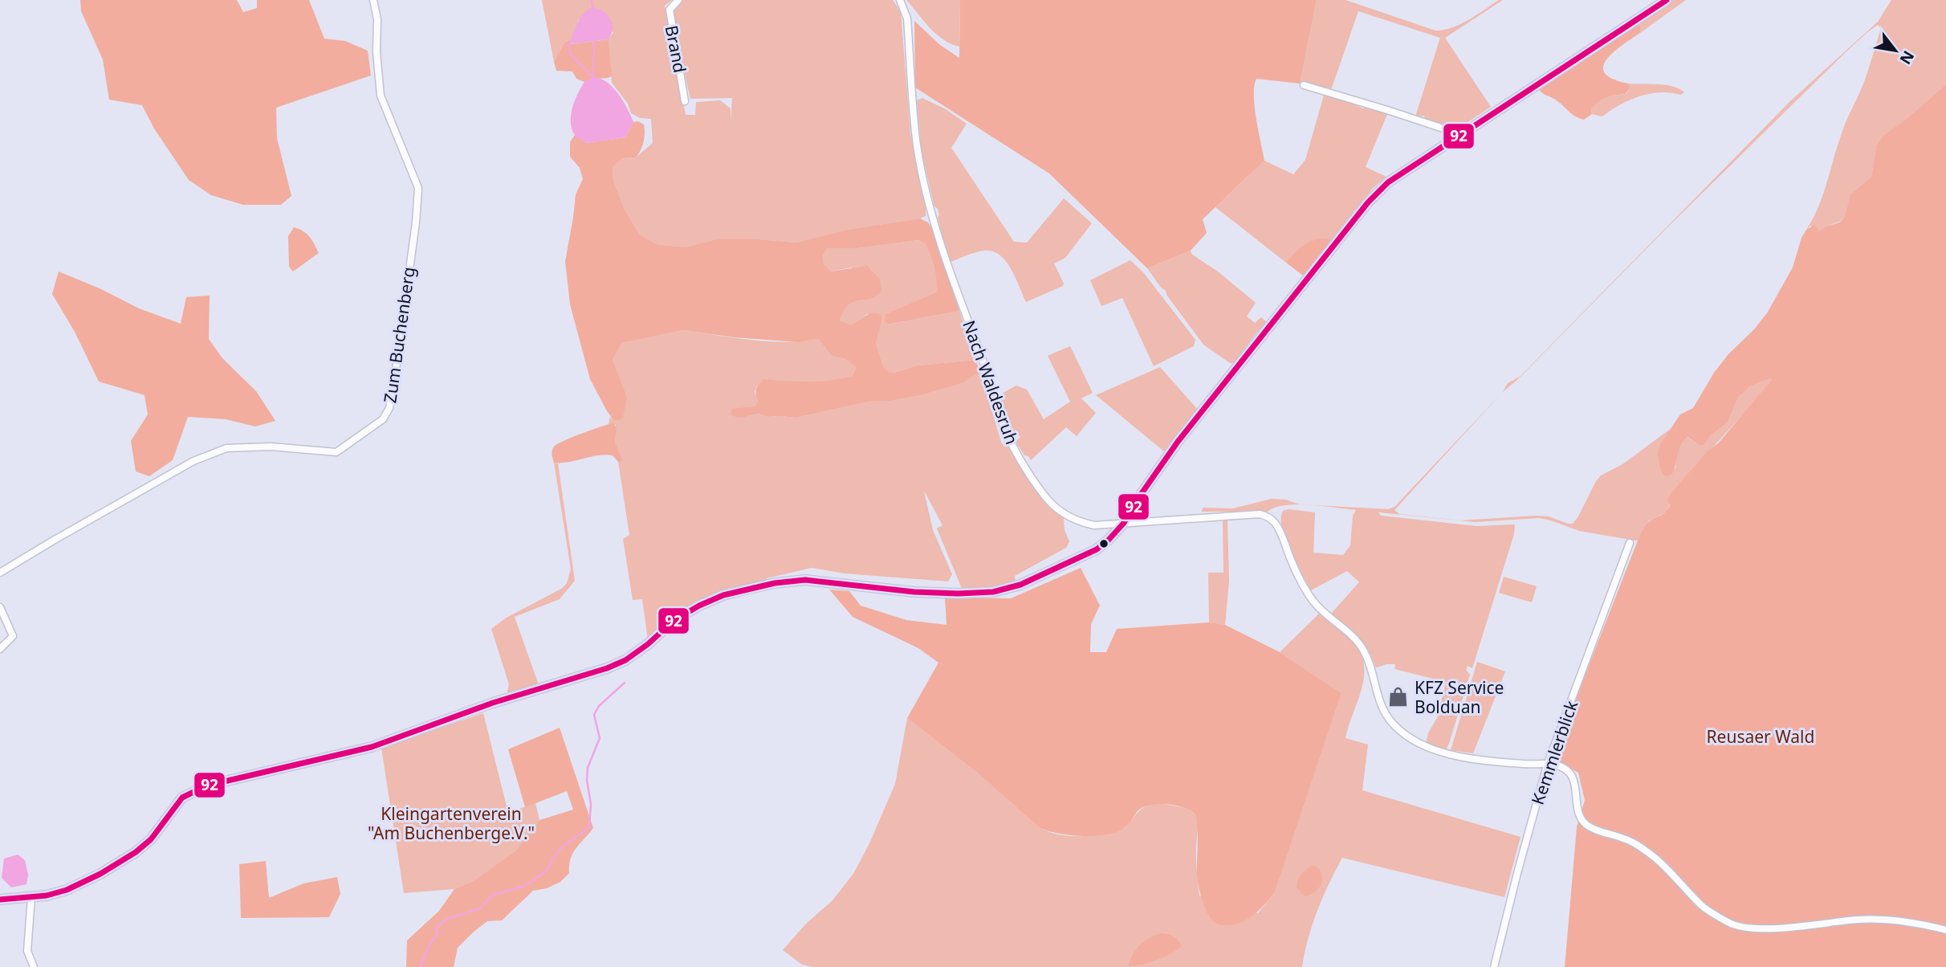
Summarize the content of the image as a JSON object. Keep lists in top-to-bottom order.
{
  "streets": {
    "street": [
      "Brand",
      "Zum Buchenberg",
      "Nach Waldesruh",
      "Kemmlerblick"
    ]
  },
  "crossings": [
    ["Nach Waldesruh", "Kemmlerblick"]
  ],
  "parks": ["Reusaer Wald", "Kleingartenverein \"Am Buchenberge.V.\""],
  "places": {
    "shop": ["KFZ Service Bolduan"]
  },
  "lines": ["transit line 92"],
  "north": "bottom right"
}
